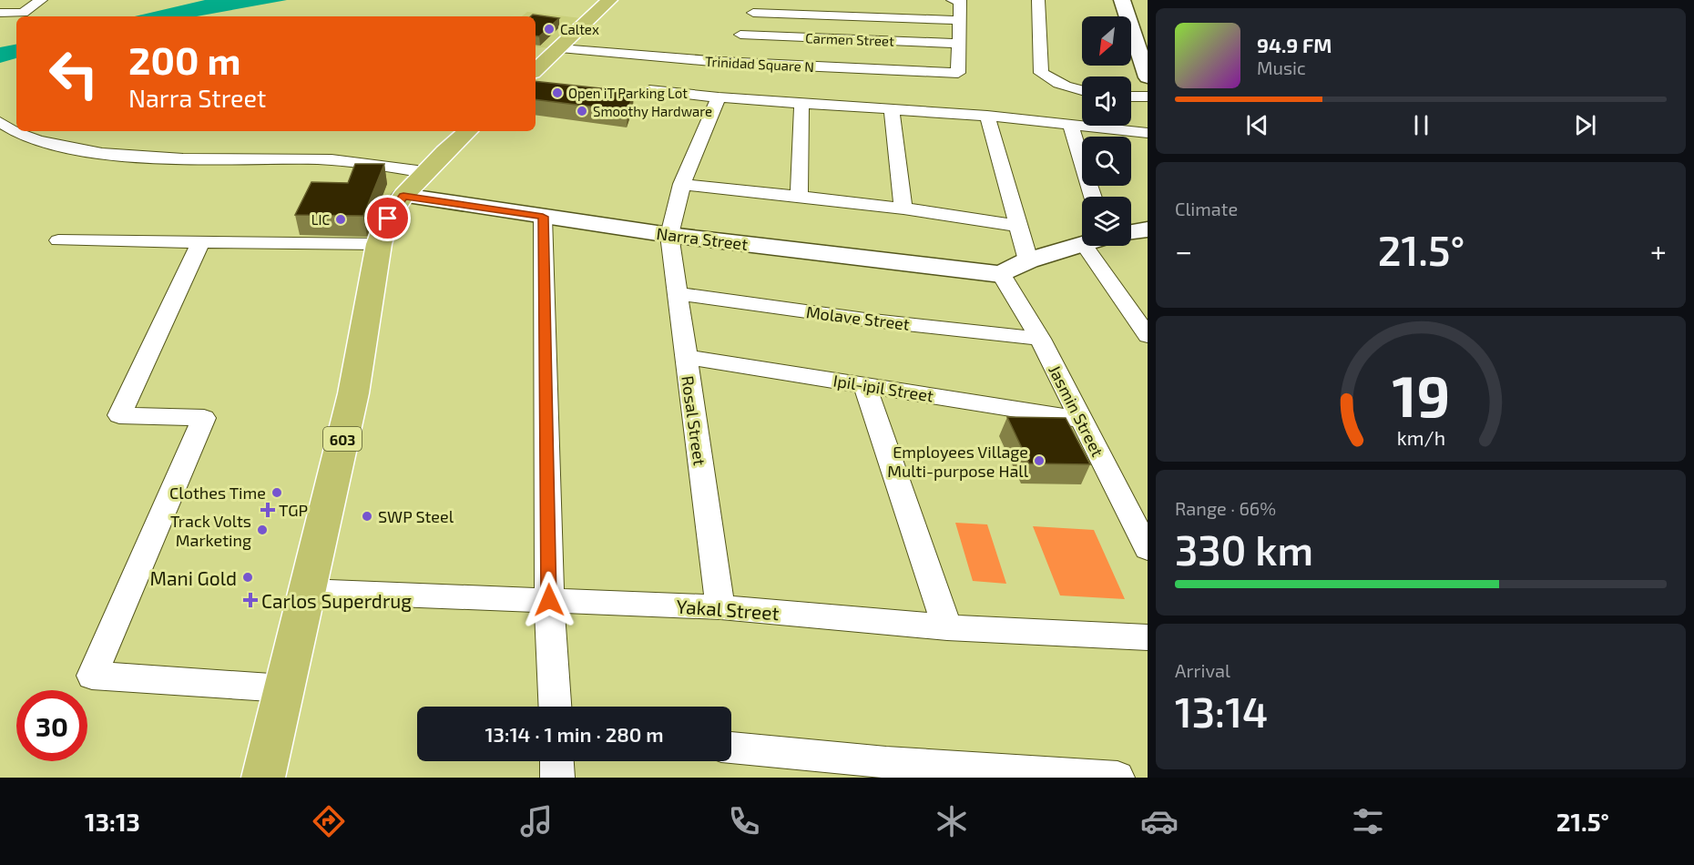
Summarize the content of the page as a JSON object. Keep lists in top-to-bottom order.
{
  "streets": {
    "main road": ["603"],
    "street": [
      "Carmen Street",
      "Trinidad Square N",
      "Narra Street",
      "Molave Street",
      "Ipil-ipil Street",
      "Jasmin Street",
      "Rosal Street",
      "Yakal Street"
    ]
  },
  "crossings": [
    ["Carmen Street", "Trinidad Square N"],
    ["Narra Street", "Jasmin Street"],
    ["Narra Street", "Rosal Street"],
    ["Narra Street", "603"],
    ["Molave Street", "Jasmin Street"],
    ["Molave Street", "Rosal Street"],
    ["Ipil-ipil Street", "Jasmin Street"],
    ["Ipil-ipil Street", "Rosal Street"],
    ["Rosal Street", "Yakal Street"],
    ["603", "Yakal Street"]
  ],
  "places": {
    "other": [
      "Caltex",
      "Open iT Parking Lot",
      "Smoothy Hardware",
      "LIC",
      "Employees Village Multi-purpose Hall",
      "Clothes Time",
      "SWP Steel",
      "Track Volts Marketing",
      "Mani Gold"
    ],
    "health": ["TGP", "Carlos Superdrug"]
  },
  "north": "bottom left",
  "page": {
    "turn": ["200 m", "Narra Street"],
    "song": ["94.9 FM", "Music"],
    "tile": [
      "Climate",
      ["Range · 66%", "330 km"],
      ["Arrival", "13:14"]
    ],
    "heat": ["−", "21.5°", "+"],
    "limit": "30",
    "trip": "13:14 · 1 min · 280 m",
    "tabs": ["13:13", "21.5°"],
    "gauge": ["19", "km/h"]
  }
}
